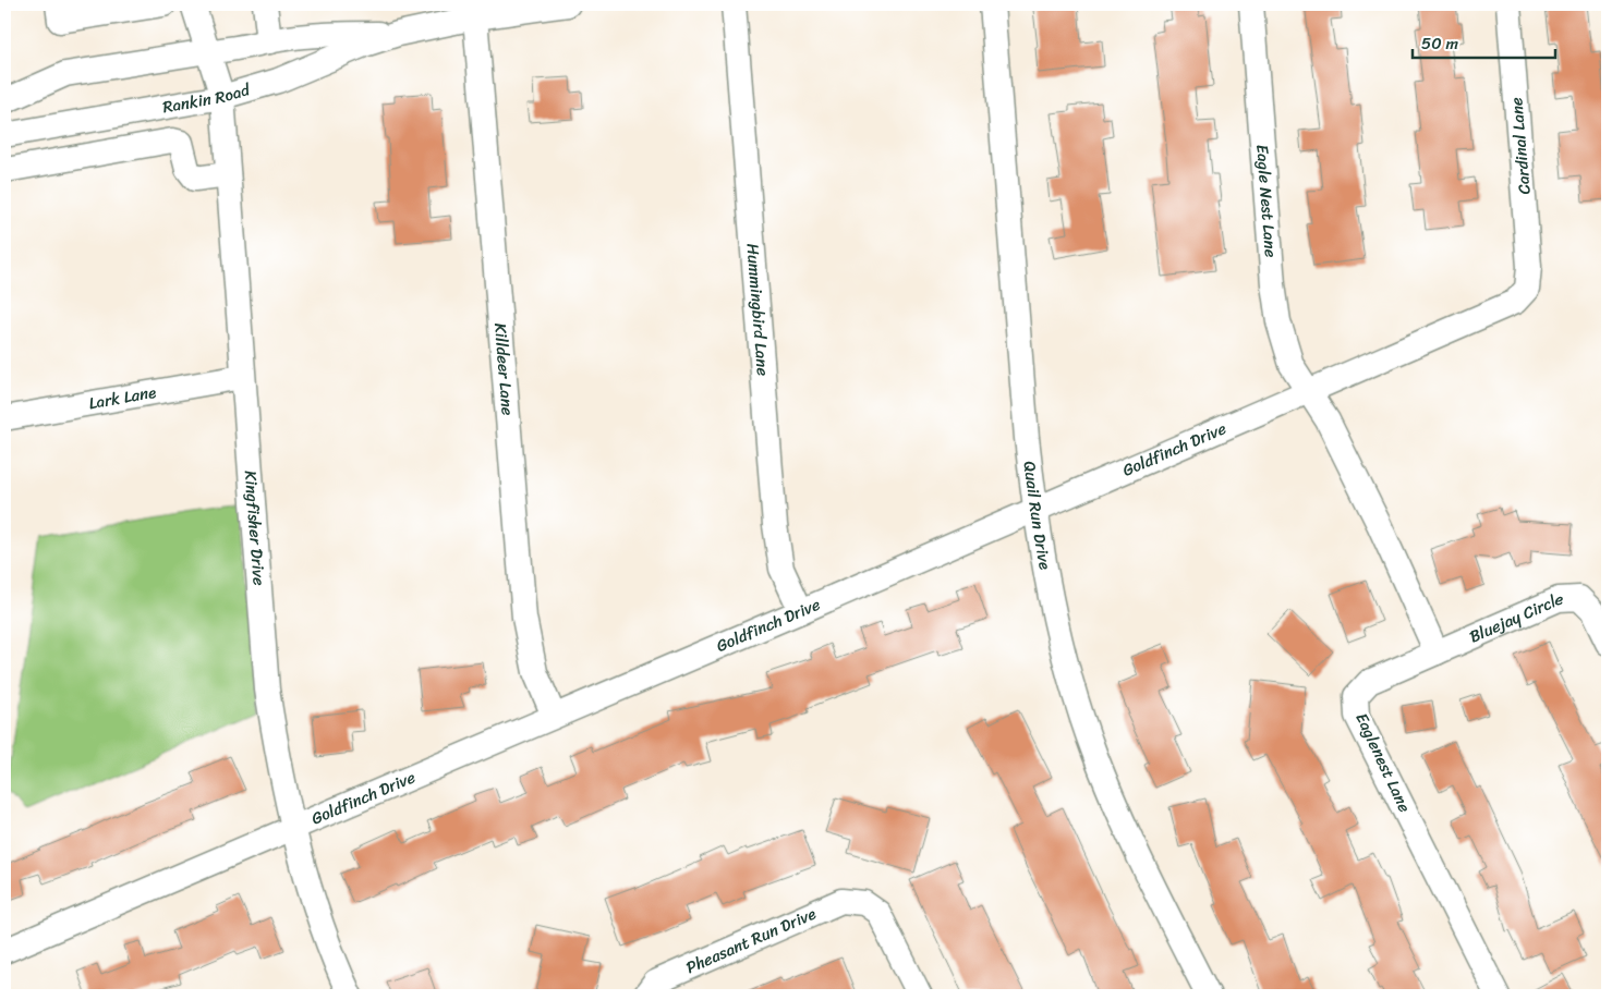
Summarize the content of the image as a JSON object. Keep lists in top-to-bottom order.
{
  "streets": {
    "street": [
      "Rankin Road",
      "Cardinal Lane",
      "Eagle Nest Lane",
      "Hummingbird Lane",
      "Killdeer Lane",
      "Lark Lane",
      "Goldfinch Drive",
      "Quail Run Drive",
      "Kingfisher Drive",
      "Bluejay Circle",
      "Eaglenest Lane",
      "Pheasant Run Drive"
    ]
  },
  "crossings": [
    ["Rankin Road", "Killdeer Lane"],
    ["Rankin Road", "Kingfisher Drive"],
    ["Cardinal Lane", "Goldfinch Drive"],
    ["Eagle Nest Lane", "Goldfinch Drive"],
    ["Hummingbird Lane", "Goldfinch Drive"],
    ["Killdeer Lane", "Goldfinch Drive"],
    ["Lark Lane", "Kingfisher Drive"],
    ["Goldfinch Drive", "Quail Run Drive"],
    ["Goldfinch Drive", "Kingfisher Drive"],
    ["Bluejay Circle", "Eaglenest Lane"]
  ],
  "scale_bar": "50 m"
}
